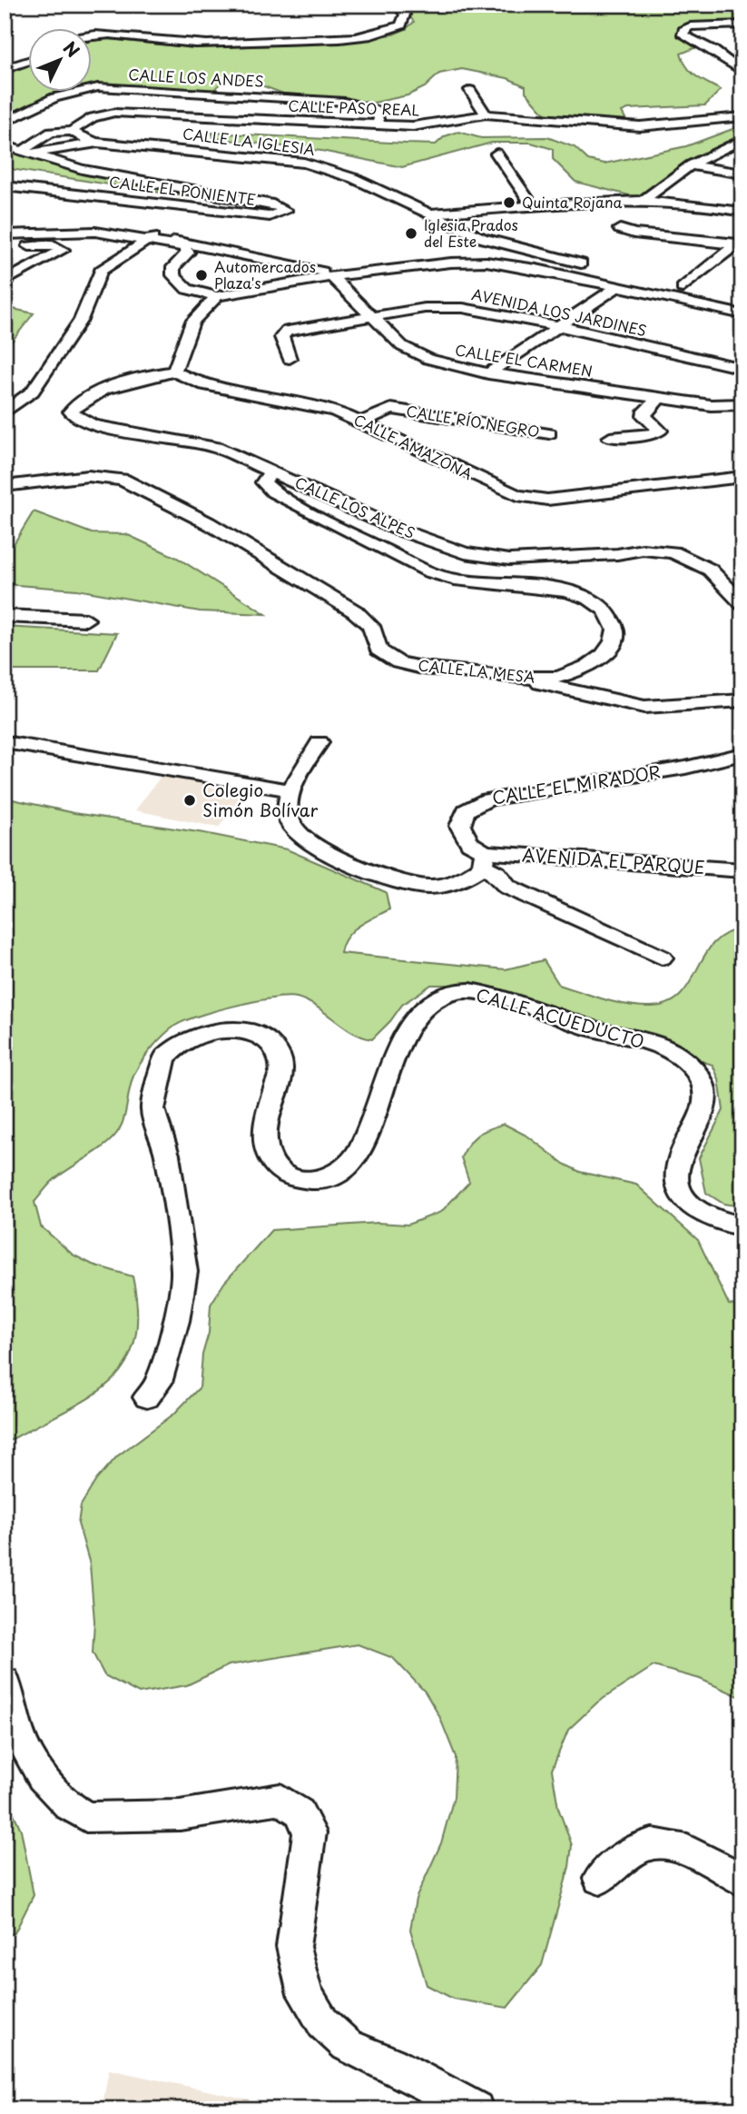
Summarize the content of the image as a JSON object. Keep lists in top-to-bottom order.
{
  "streets": {
    "street": [
      "CALLE LOS ANDES",
      "CALLE PASO REAL",
      "CALLE LA IGLESIA",
      "CALLE EL PONIENTE",
      "AVENIDA LOS JARDINES",
      "CALLE EL CARMEN",
      "CALLE RÍO NEGRO",
      "CALLE AMAZONA",
      "CALLE LOS ALPES",
      "CALLE LA MESA",
      "CALLE EL MIRADOR",
      "AVENIDA EL PARQUE",
      "CALLE ACUEDUCTO"
    ]
  },
  "crossings": [
    ["CALLE LOS ANDES", "CALLE PASO REAL"],
    ["CALLE PASO REAL", "CALLE LA IGLESIA"],
    ["CALLE PASO REAL", "CALLE EL PONIENTE"],
    ["CALLE LA IGLESIA", "CALLE EL PONIENTE"],
    ["AVENIDA LOS JARDINES", "CALLE EL CARMEN"],
    ["CALLE RÍO NEGRO", "CALLE AMAZONA"],
    ["CALLE AMAZONA", "CALLE LOS ALPES"],
    ["CALLE EL MIRADOR", "AVENIDA EL PARQUE"]
  ],
  "places": [
    "Quinta Rojana",
    "Iglesia Prados del Este",
    "Automercados Plaza's",
    "Colegio Simón Bolívar"
  ],
  "north": "top right"
}
